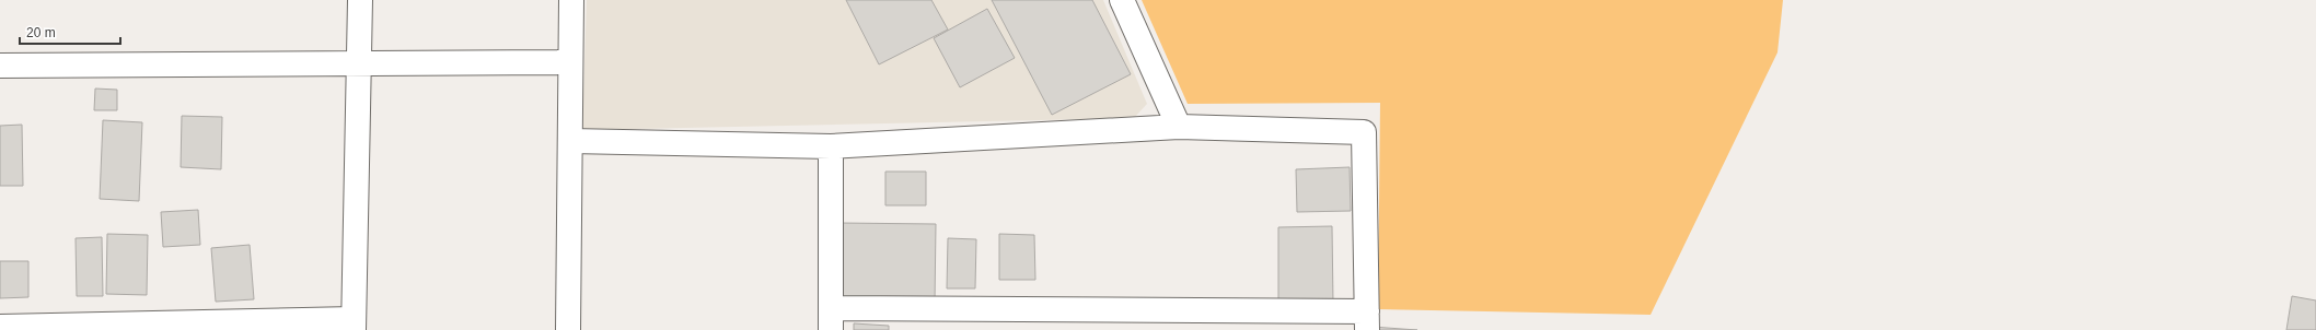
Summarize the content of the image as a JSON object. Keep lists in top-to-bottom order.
{
  "scale_bar": "20 m"
}
